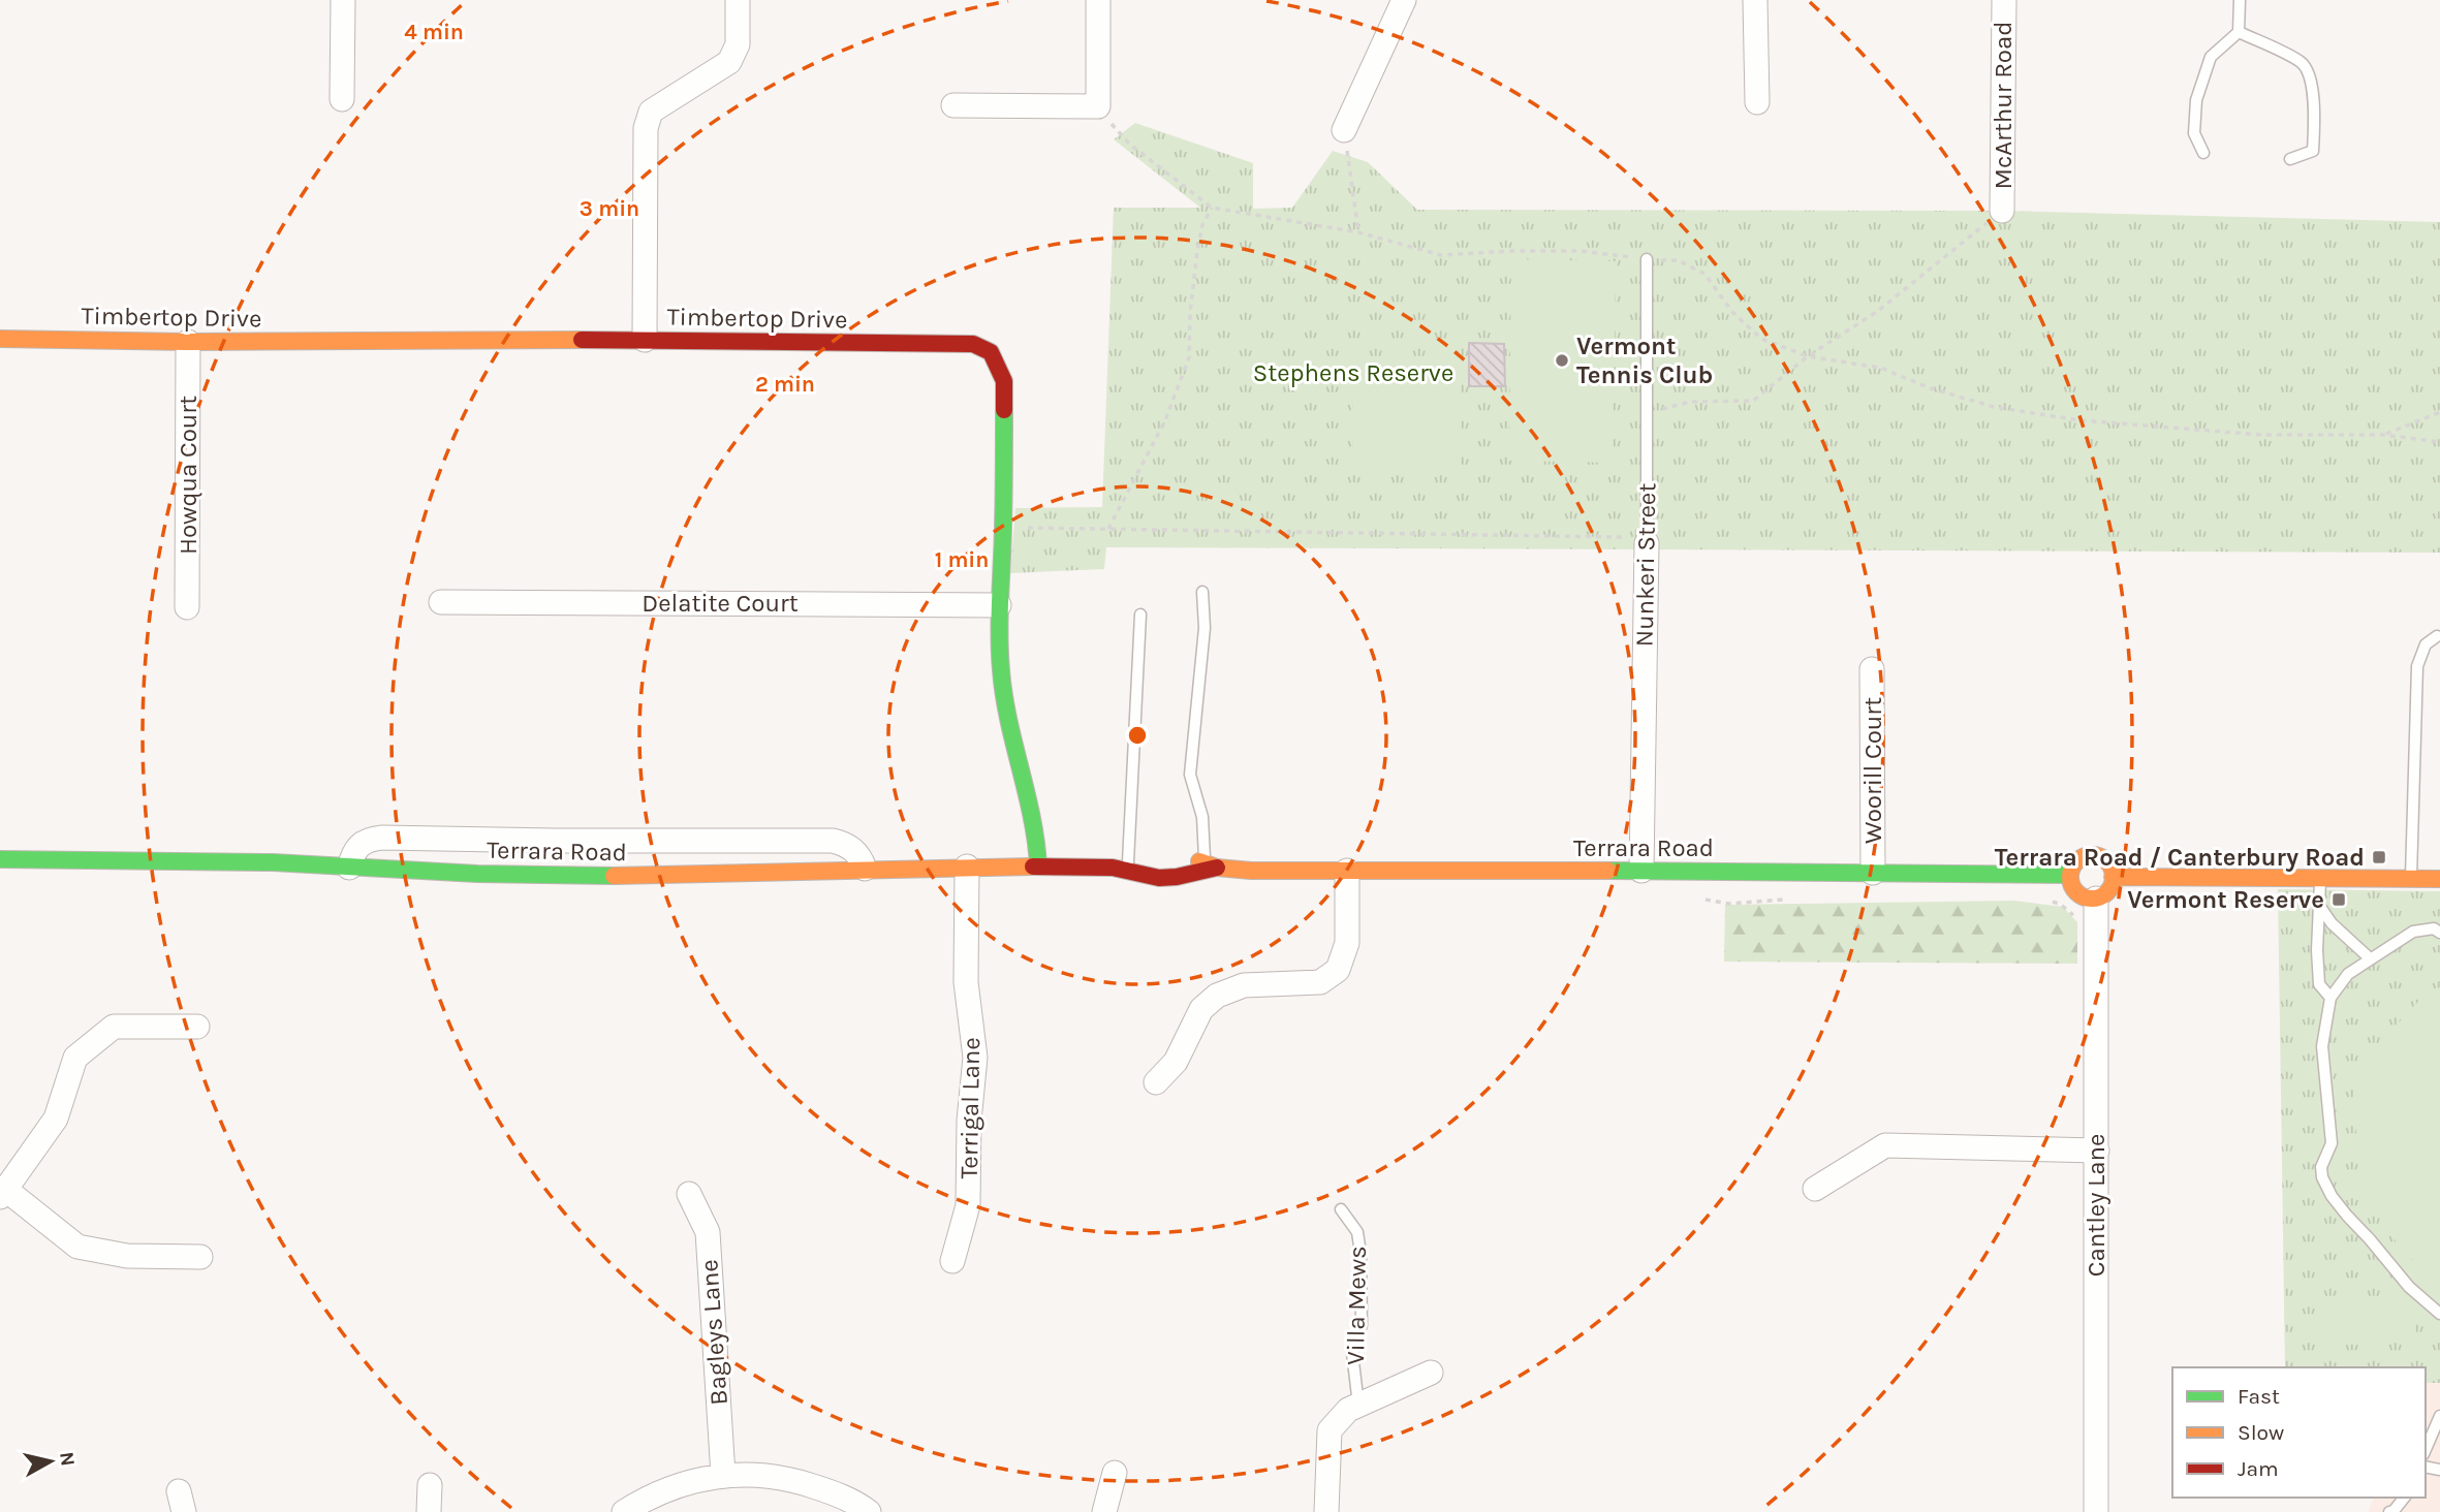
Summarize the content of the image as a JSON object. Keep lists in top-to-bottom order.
{
  "streets": {
    "main road": ["Timbertop Drive", "Terrara Road"],
    "street": [
      "McArthur Road",
      "Howqua Court",
      "Nunkeri Street",
      "Delatite Court",
      "Woorill Court",
      "Terrigal Lane",
      "Cantley Lane",
      "Bagleys Lane"
    ],
    "lane": ["Villa Mews"]
  },
  "crossings": [
    ["Timbertop Drive", "Howqua Court"],
    ["Timbertop Drive", "Delatite Court"],
    ["Timbertop Drive", "Terrara Road"],
    ["Nunkeri Street", "Terrara Road"],
    ["Woorill Court", "Terrara Road"],
    ["Terrara Road", "Terrigal Lane"],
    ["Terrara Road", "Cantley Lane"]
  ],
  "parks": ["Stephens Reserve"],
  "places": {
    "other": ["Vermont Tennis Club"],
    "transit": ["Terrara Road / Canterbury Road", "Vermont Reserve"]
  },
  "legend": ["Fast", "Slow", "Jam"],
  "north": "right",
  "rings": [
    "4 min",
    "3 min",
    "2 min",
    "1 min"
  ]
}
